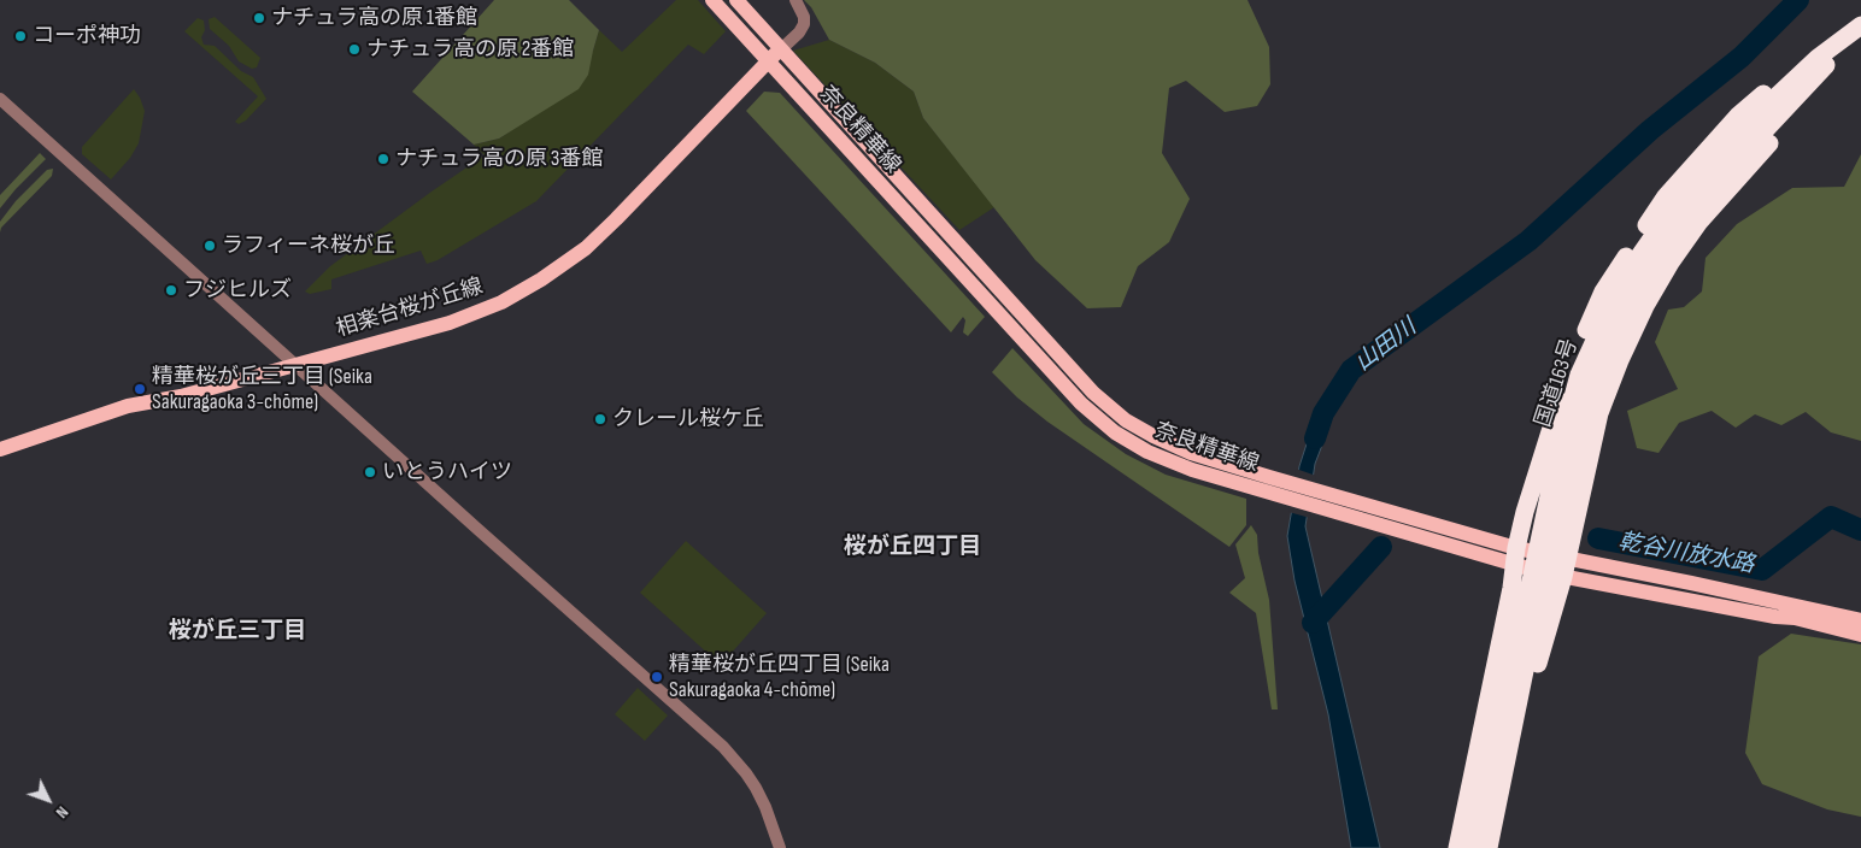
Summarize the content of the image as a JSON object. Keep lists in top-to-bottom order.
{
  "streets": {
    "highway": ["国道163号"],
    "main road": ["奈良精華線", "相楽台桜が丘線"]
  },
  "crossings": [
    ["奈良精華線", "相楽台桜が丘線"]
  ],
  "districts": ["桜が丘四丁目", "桜が丘三丁目"],
  "water": ["山田川", "乾谷川放水路"],
  "places": [
    "ナチュラ高の原 1番館",
    "コーポ神功",
    "ナチュラ高の原 2番館",
    "ナチュラ高の原 3番館",
    "ラフィーネ桜が丘",
    "フジヒルズ",
    "精華桜が丘三丁目 (Seika Sakuragaoka 3-chōme)",
    "クレール桜ケ丘",
    "いとうハイツ",
    "精華桜が丘四丁目 (Seika Sakuragaoka 4-chōme)"
  ],
  "north": "bottom right"
}
